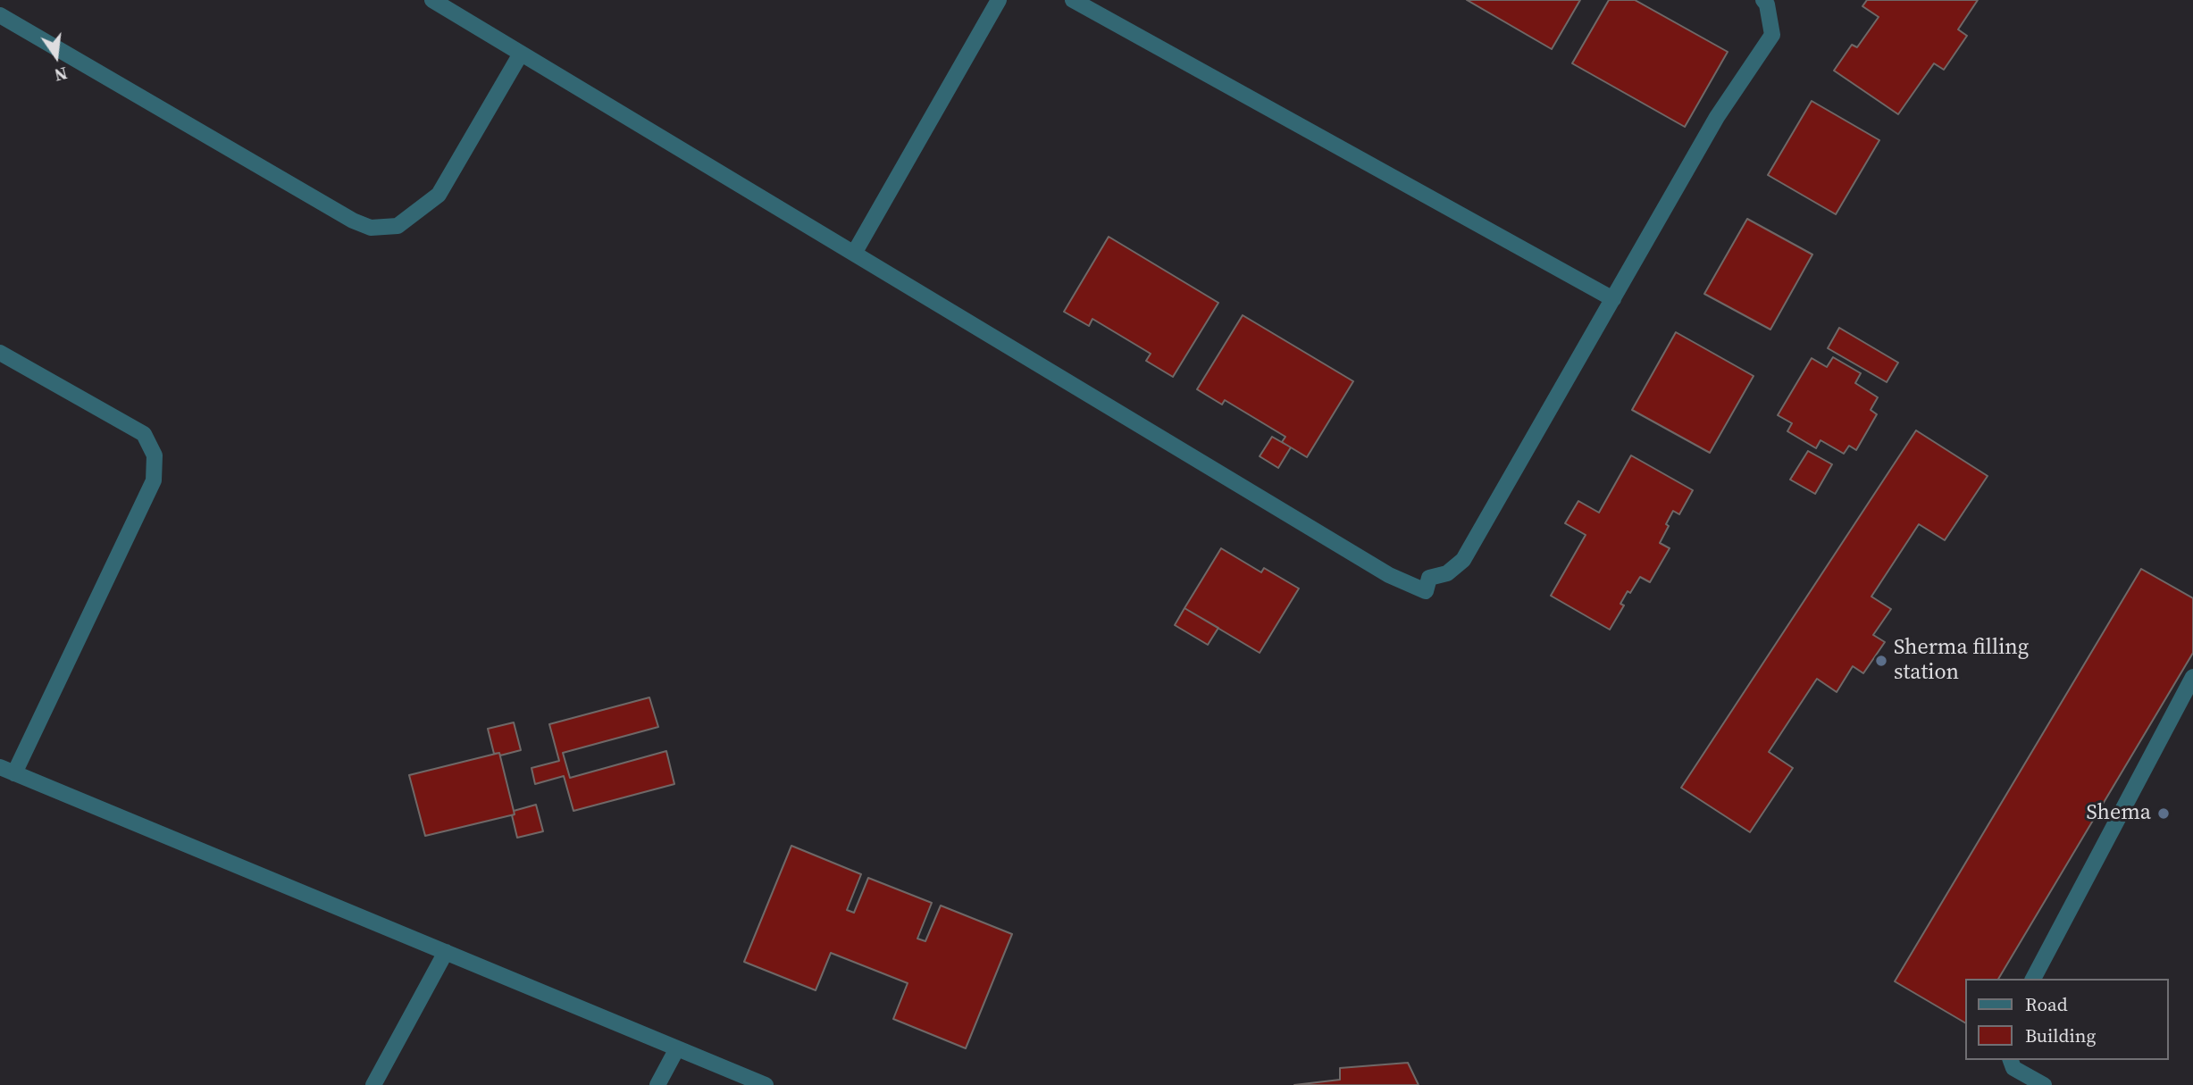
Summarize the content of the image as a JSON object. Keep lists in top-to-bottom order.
{
  "places": ["Sherma filling station", "Shema"],
  "legend": ["Road", "Building"],
  "north": "bottom"
}
